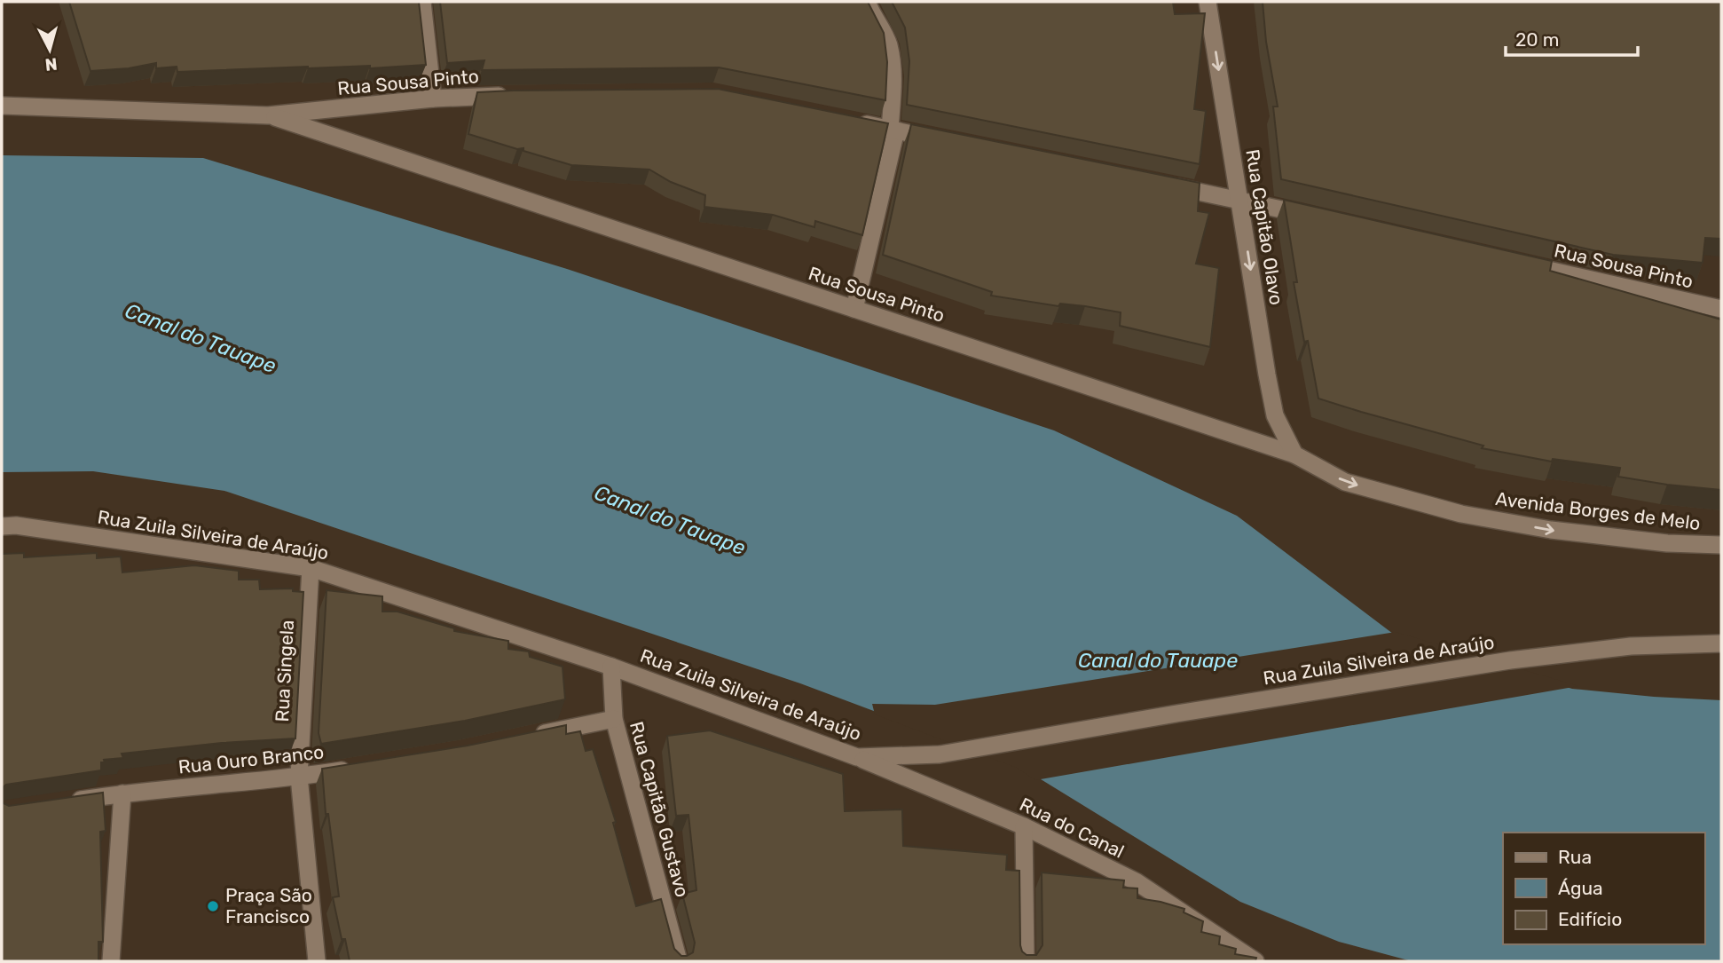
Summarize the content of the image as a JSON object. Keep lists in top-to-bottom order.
{
  "streets": {
    "street": [
      "Rua Sousa Pinto",
      "Rua Capitão Olavo",
      "Avenida Borges de Melo",
      "Rua Zuila Silveira de Araújo",
      "Rua Singela",
      "Rua Ouro Branco",
      "Rua Capitão Gustavo",
      "Rua do Canal"
    ]
  },
  "crossings": [
    ["Rua Sousa Pinto", "Rua Capitão Olavo"],
    ["Rua Sousa Pinto", "Avenida Borges de Melo"],
    ["Rua Capitão Olavo", "Avenida Borges de Melo"],
    ["Rua Zuila Silveira de Araújo", "Rua Singela"],
    ["Rua Zuila Silveira de Araújo", "Rua Capitão Gustavo"],
    ["Rua Zuila Silveira de Araújo", "Rua do Canal"],
    ["Rua Singela", "Rua Ouro Branco"]
  ],
  "one_way": ["Rua Capitão Olavo", "Avenida Borges de Melo"],
  "water": ["Canal do Tauape"],
  "places": ["Praça São Francisco"],
  "legend": ["Rua", "Água", "Edifício"],
  "scale_bar": "20 m",
  "north": "bottom"
}
